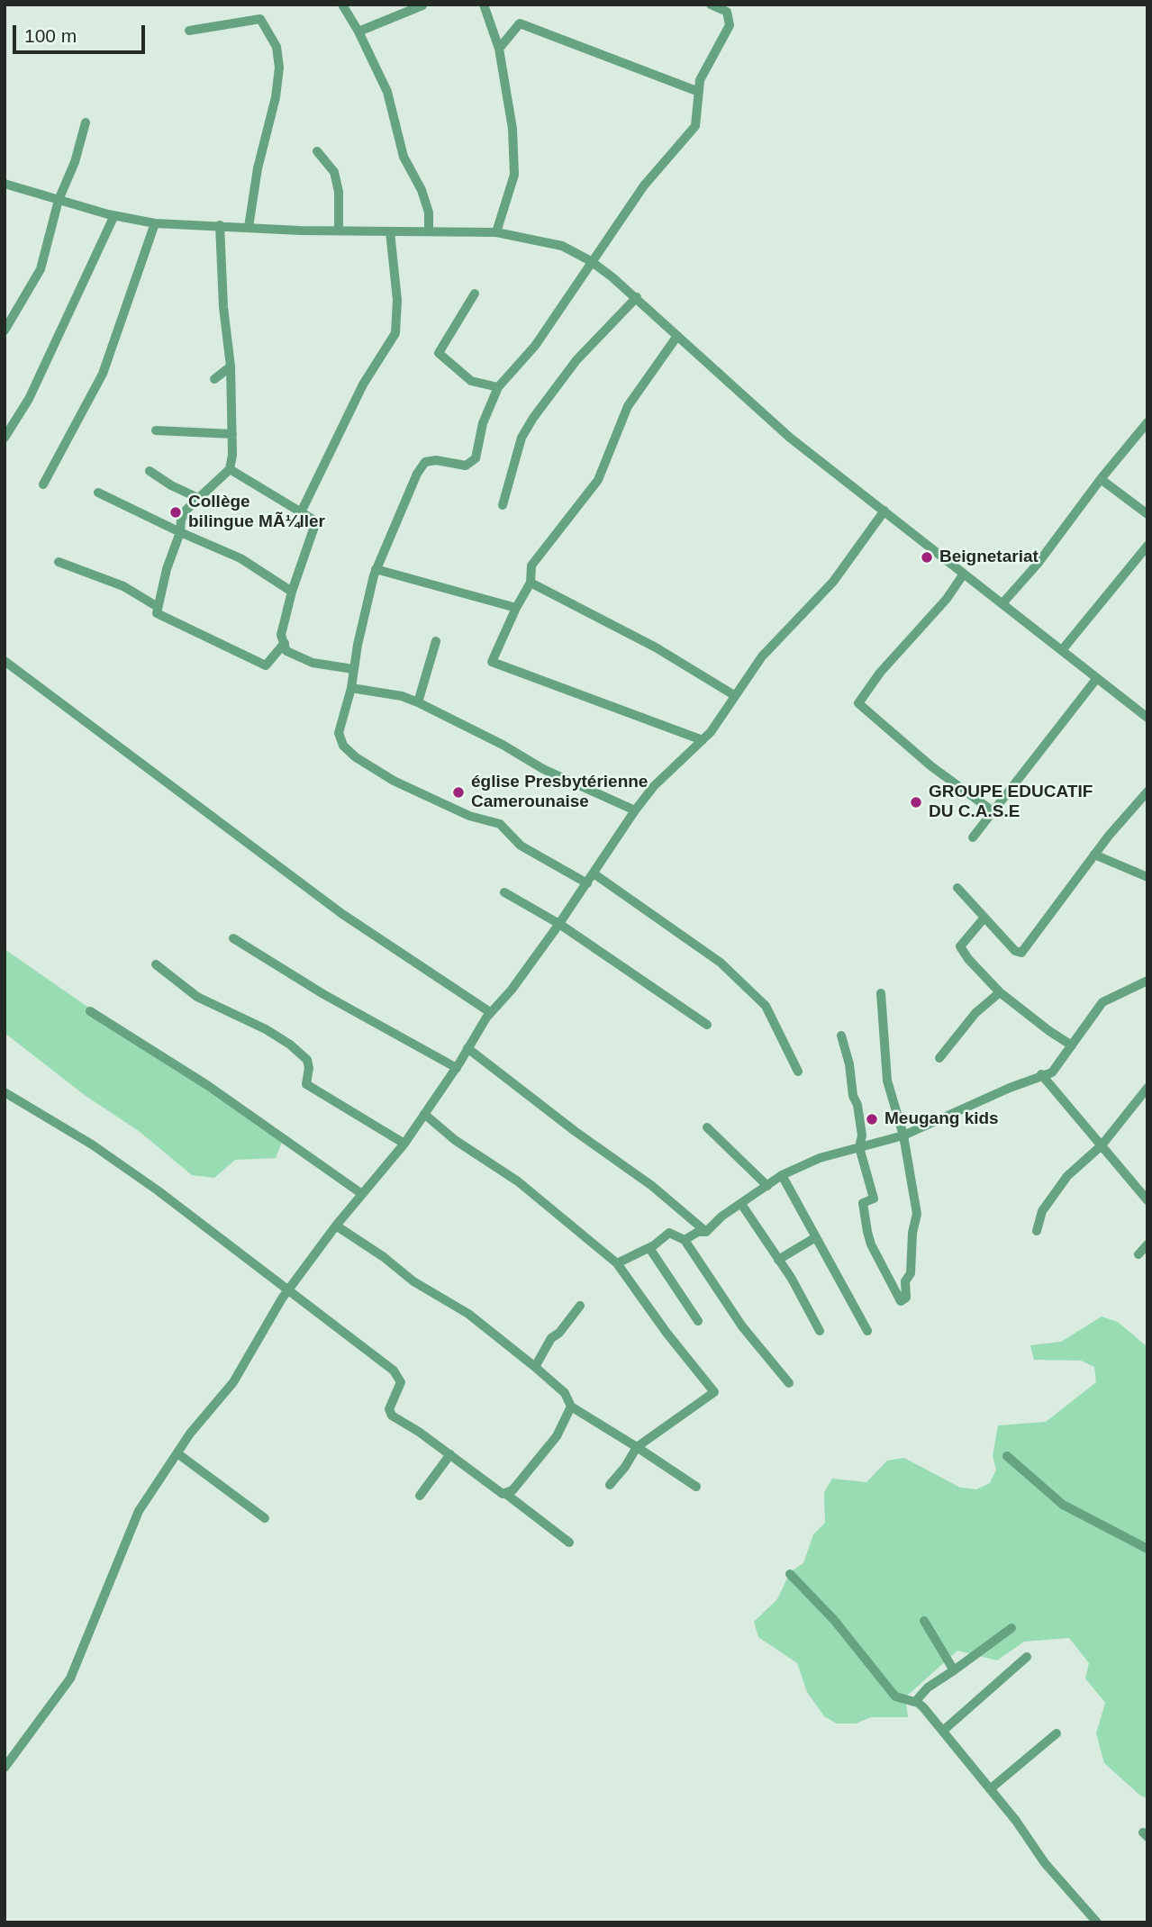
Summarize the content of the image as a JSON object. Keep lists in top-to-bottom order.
{
  "places": [
    "Collège bilingue MÃ¼ller",
    "Beignetariat",
    "église Presbytérienne Camerounaise",
    "GROUPE EDUCATIF DU C.A.S.E",
    "Meugang kids"
  ],
  "scale_bar": "100 m"
}
